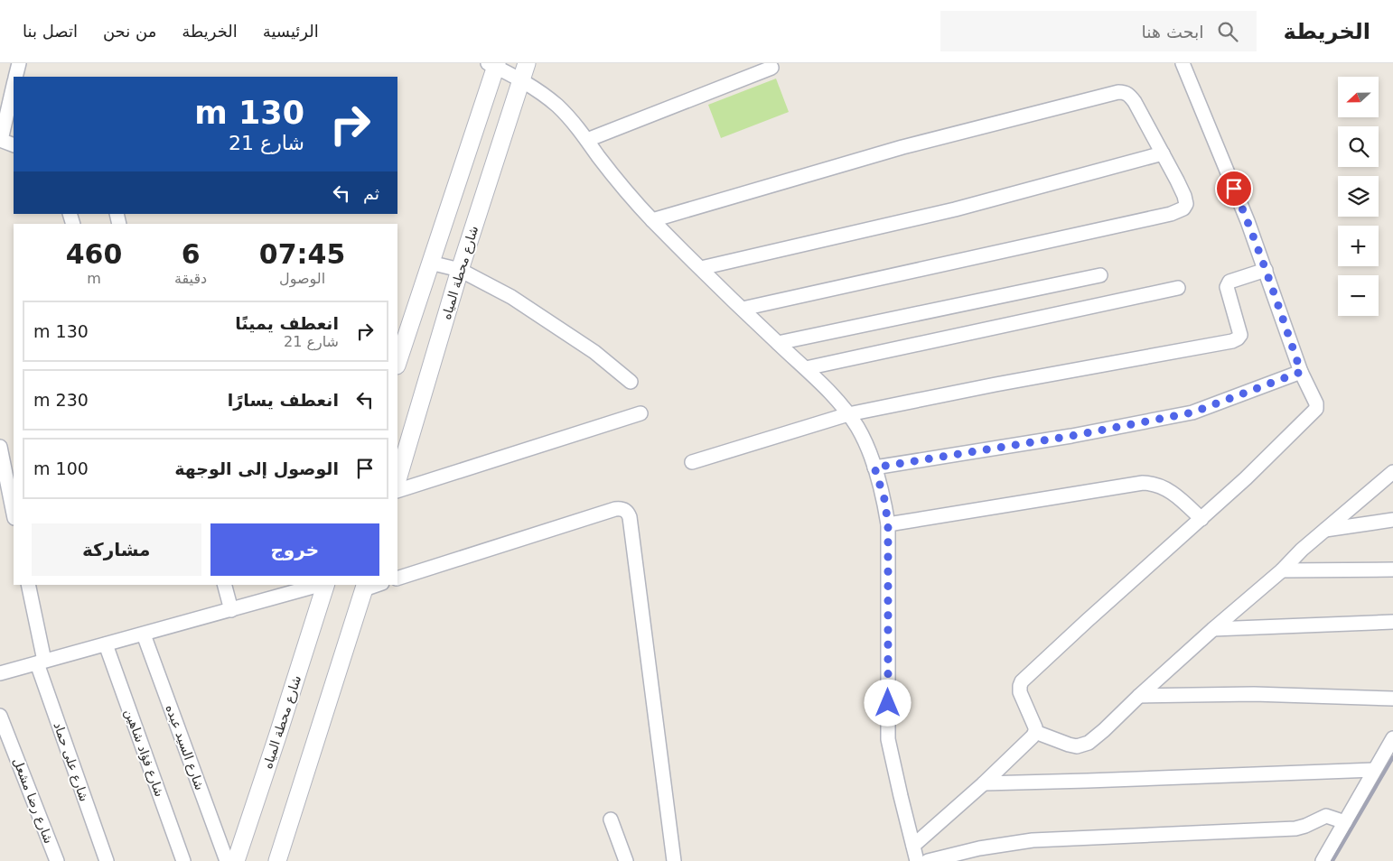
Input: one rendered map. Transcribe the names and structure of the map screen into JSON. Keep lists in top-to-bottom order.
{
  "streets": {
    "street": [
      "شارع محطة المياه",
      "شارع السيد عبده",
      "شارع فؤاد شاهين",
      "شارع على حماد",
      "شارع رضا مشعل"
    ]
  },
  "north": "left",
  "page": {
    "header": "الخريطة",
    "search": "ابحث هنا",
    "nav": [
      "الرئيسية",
      "الخريطة",
      "من نحن",
      "اتصل بنا"
    ],
    "map_buttons": ["+", "−"],
    "turn": ["130 m", "شارع 21"],
    "then": "ثم",
    "eta": [
      "07:45",
      "الوصول",
      "6",
      "دقيقة",
      "460",
      "m"
    ],
    "list": [
      {
        "name": "انعطف يمينًا",
        "note": "شارع 21",
        "value": "130 m"
      },
      {
        "name": "انعطف يسارًا",
        "value": "230 m"
      },
      {
        "name": "الوصول إلى الوجهة",
        "value": "100 m"
      }
    ],
    "buttons": ["خروج", "مشاركة"]
  }
}
